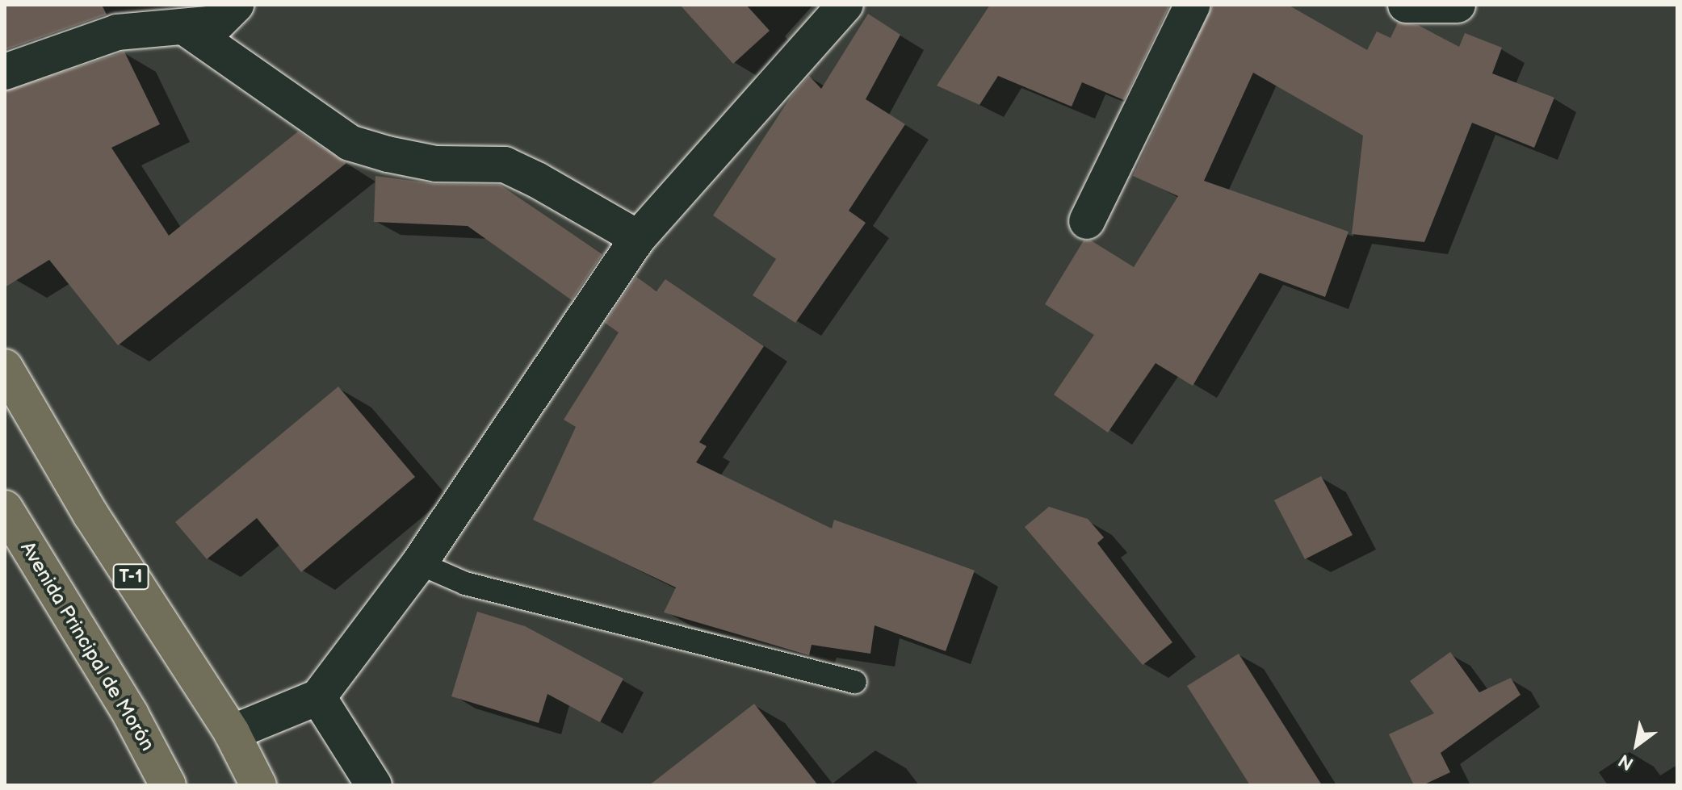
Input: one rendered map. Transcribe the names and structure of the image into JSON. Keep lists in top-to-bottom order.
{
  "streets": {
    "main road": ["T-1", "Avenida Principal de Morón"]
  },
  "north": "bottom left"
}
